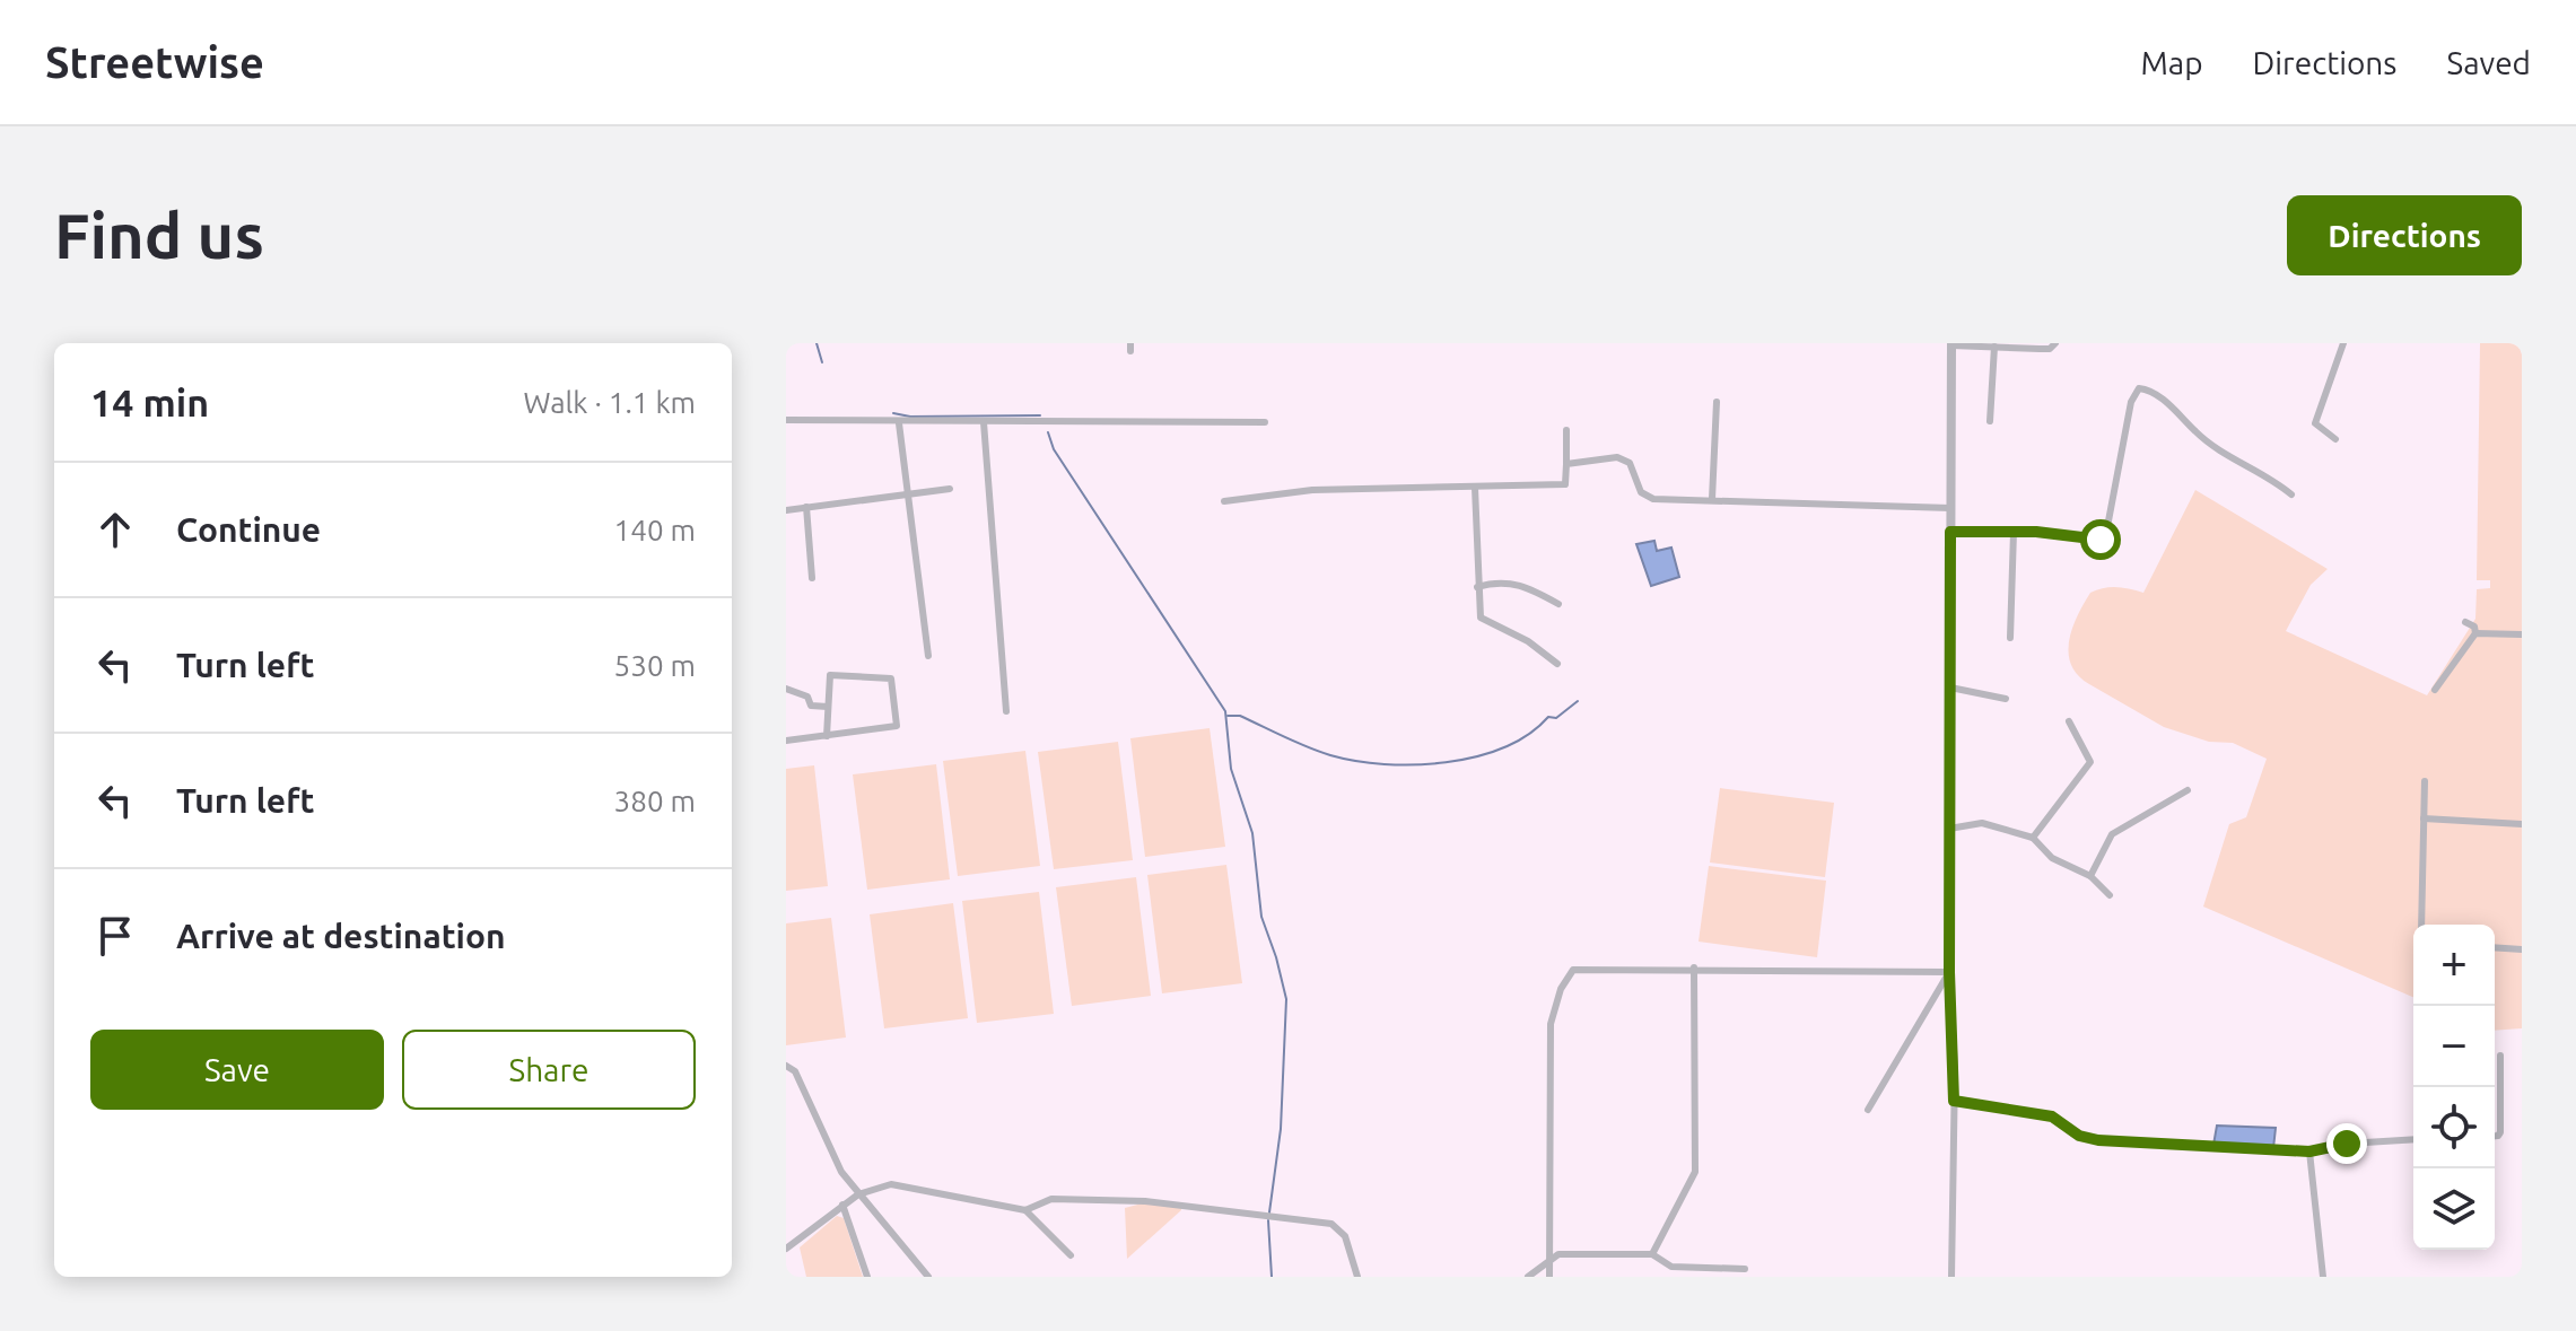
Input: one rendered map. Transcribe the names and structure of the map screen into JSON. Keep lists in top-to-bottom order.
{
  "page": {
    "header": "Streetwise",
    "nav": ["Map", "Directions", "Saved"],
    "buttons": [
      "Directions",
      ["Save", "Share"]
    ],
    "title": "Find us",
    "heading": ["14 min", "Walk · 1.1 km"],
    "list": [
      ["Continue", "140 m"],
      ["Turn left", "530 m"],
      ["Turn left", "380 m"],
      "Arrive at destination"
    ],
    "map_buttons": ["+", "−"]
  }
}
